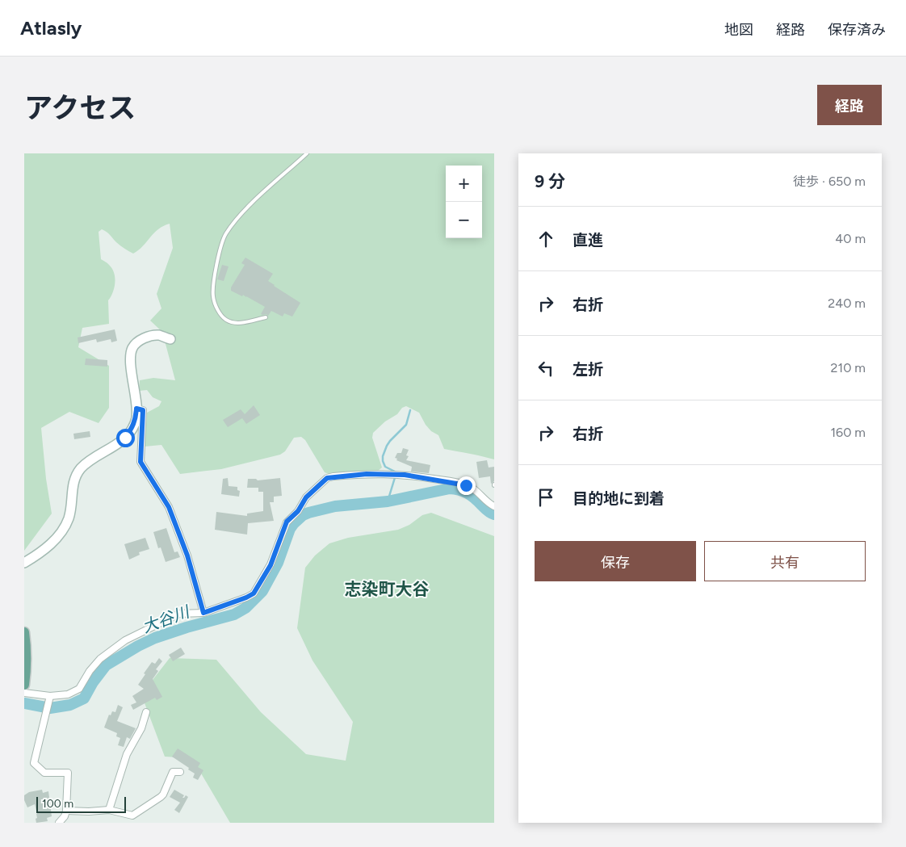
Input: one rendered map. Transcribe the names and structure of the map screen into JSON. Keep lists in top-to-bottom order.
{
  "districts": ["志染町大谷"],
  "water": ["大谷川"],
  "scale_bar": "100 m",
  "page": {
    "header": "Atlasly",
    "nav": ["地図", "経路", "保存済み"],
    "title": "アクセス",
    "buttons": [
      "経路",
      ["保存", "共有"]
    ],
    "heading": ["9 分", "徒歩 · 650 m"],
    "map_buttons": ["+", "−"],
    "list": [
      ["直進", "40 m"],
      ["右折", "240 m"],
      ["左折", "210 m"],
      ["右折", "160 m"],
      "目的地に到着"
    ],
    "scale": "100 m"
  }
}
